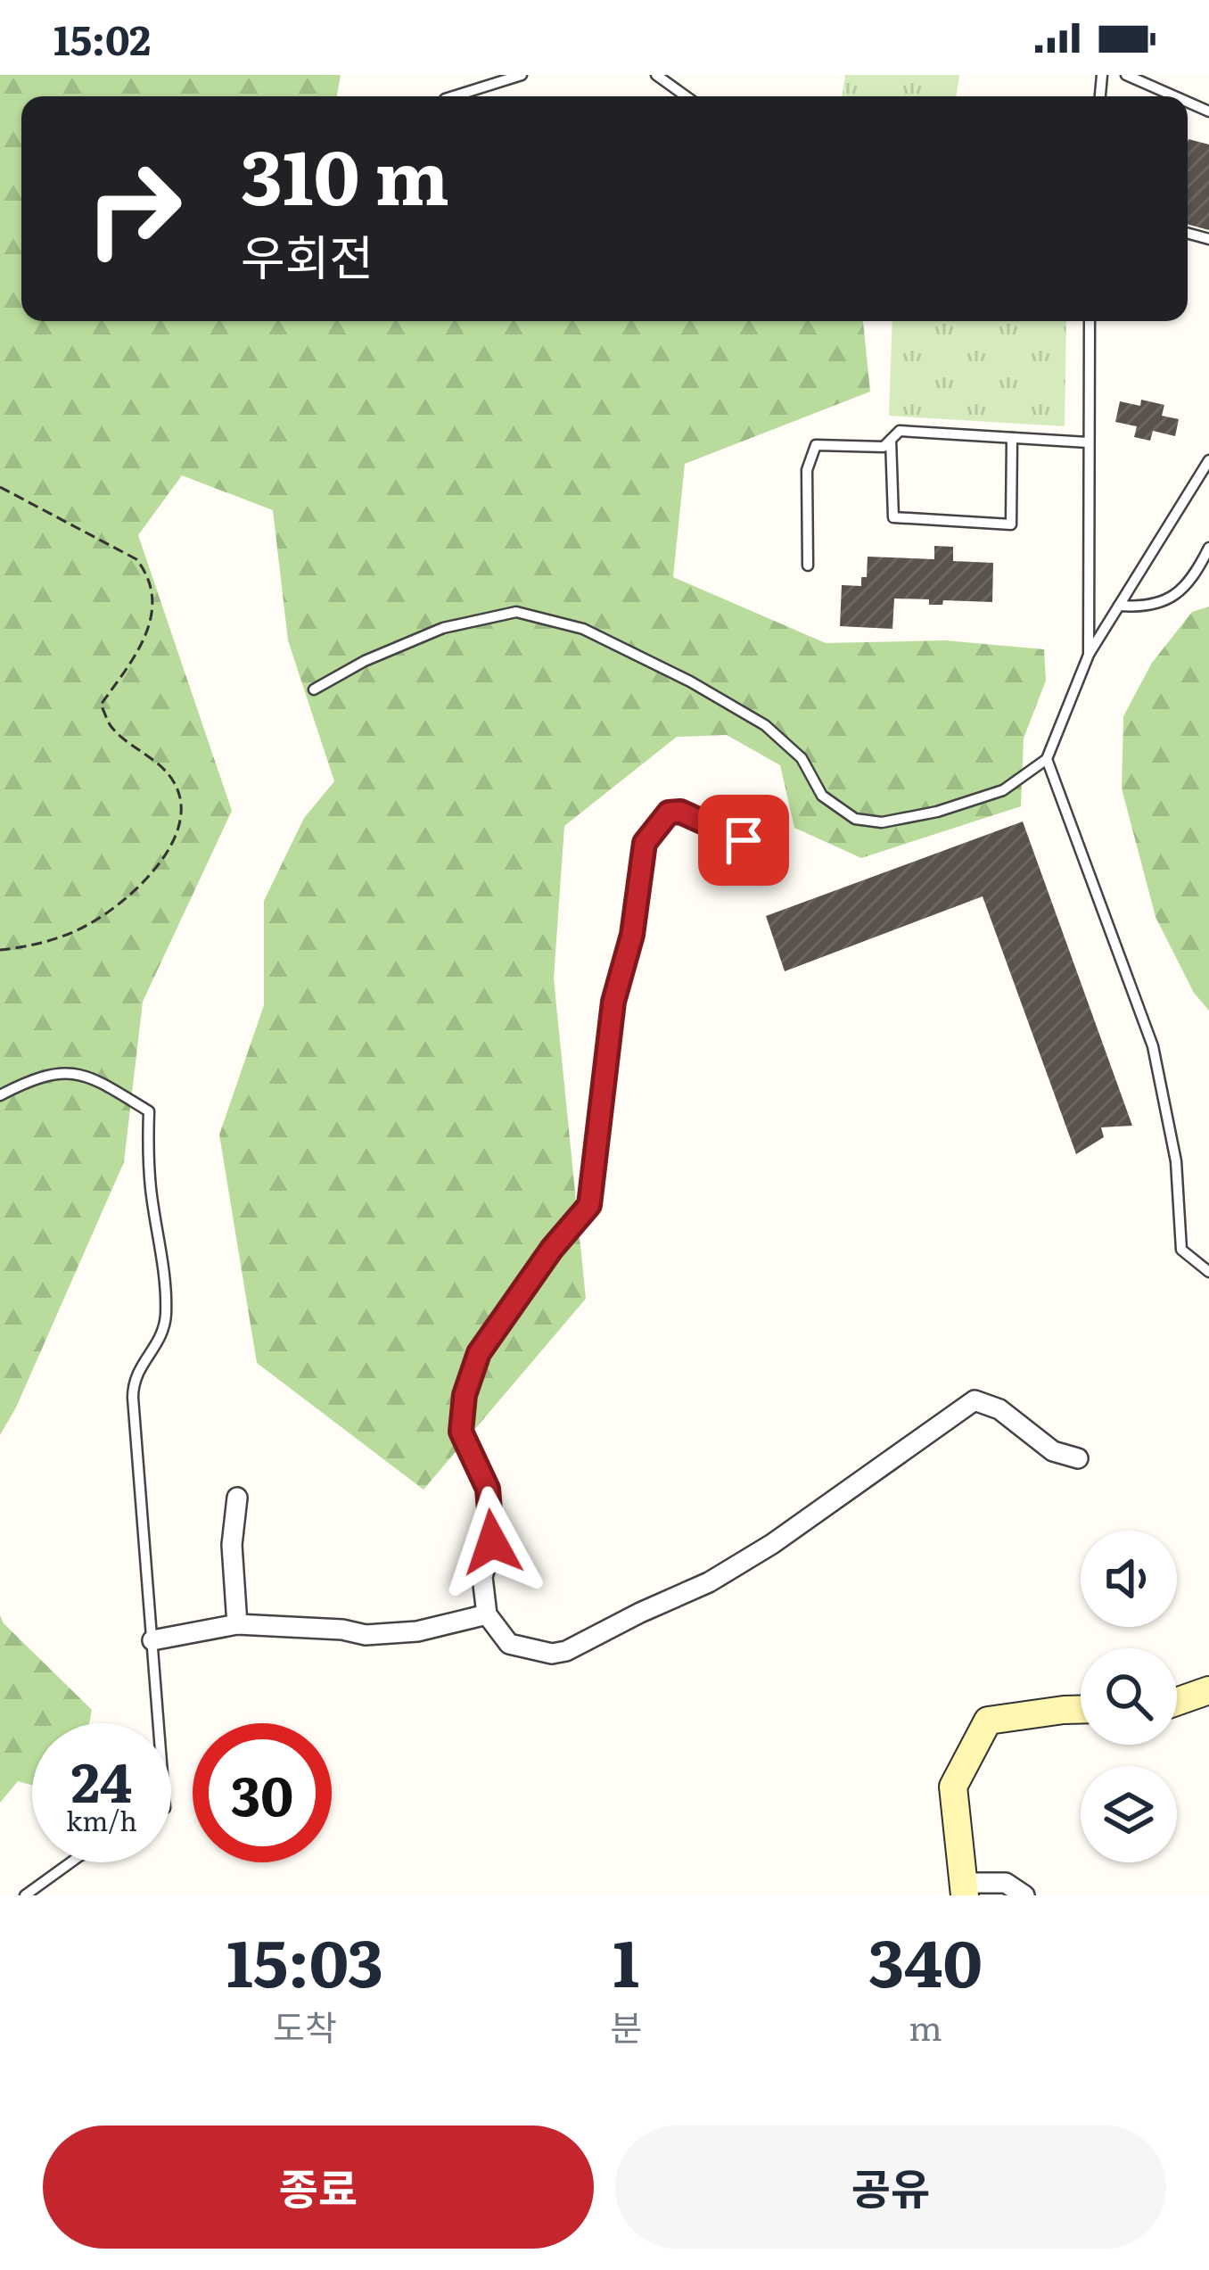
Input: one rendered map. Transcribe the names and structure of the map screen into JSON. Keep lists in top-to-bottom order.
{
  "page": {
    "status": "15:02",
    "turn": ["310 m", "우회전"],
    "speed": "24 km/h",
    "limit": "30",
    "eta": [
      "15:03",
      "도착",
      "1",
      "분",
      "340",
      "m"
    ],
    "buttons": ["종료", "공유"]
  }
}
